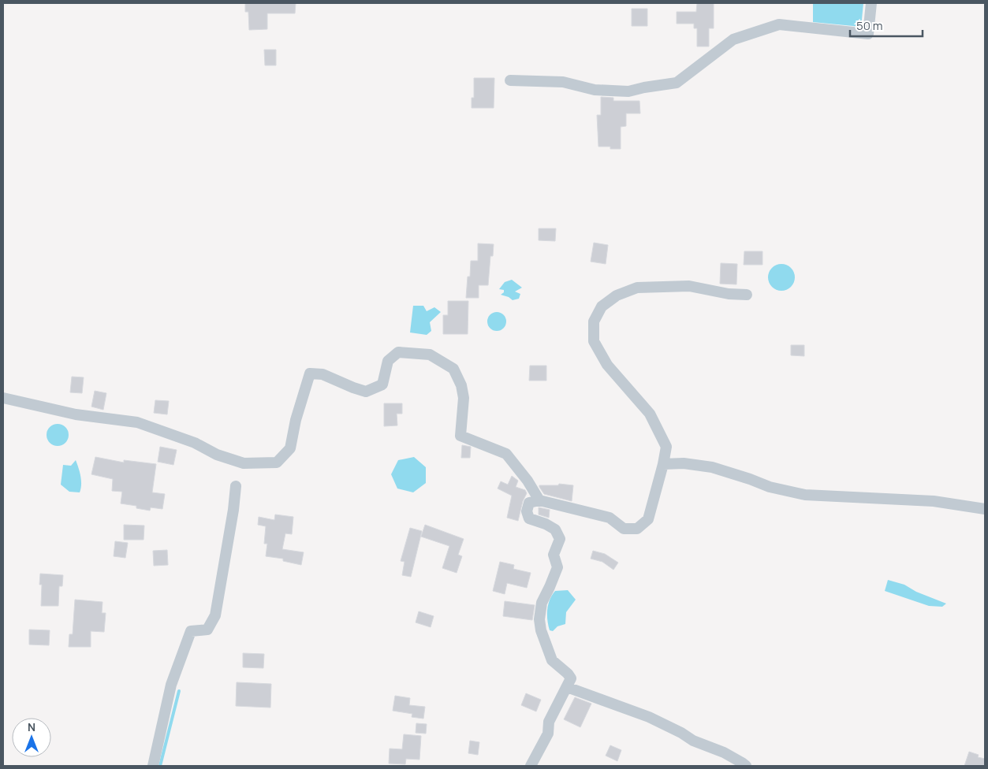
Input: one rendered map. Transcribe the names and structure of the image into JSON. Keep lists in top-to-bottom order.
{
  "scale_bar": "50 m",
  "north": "top"
}
